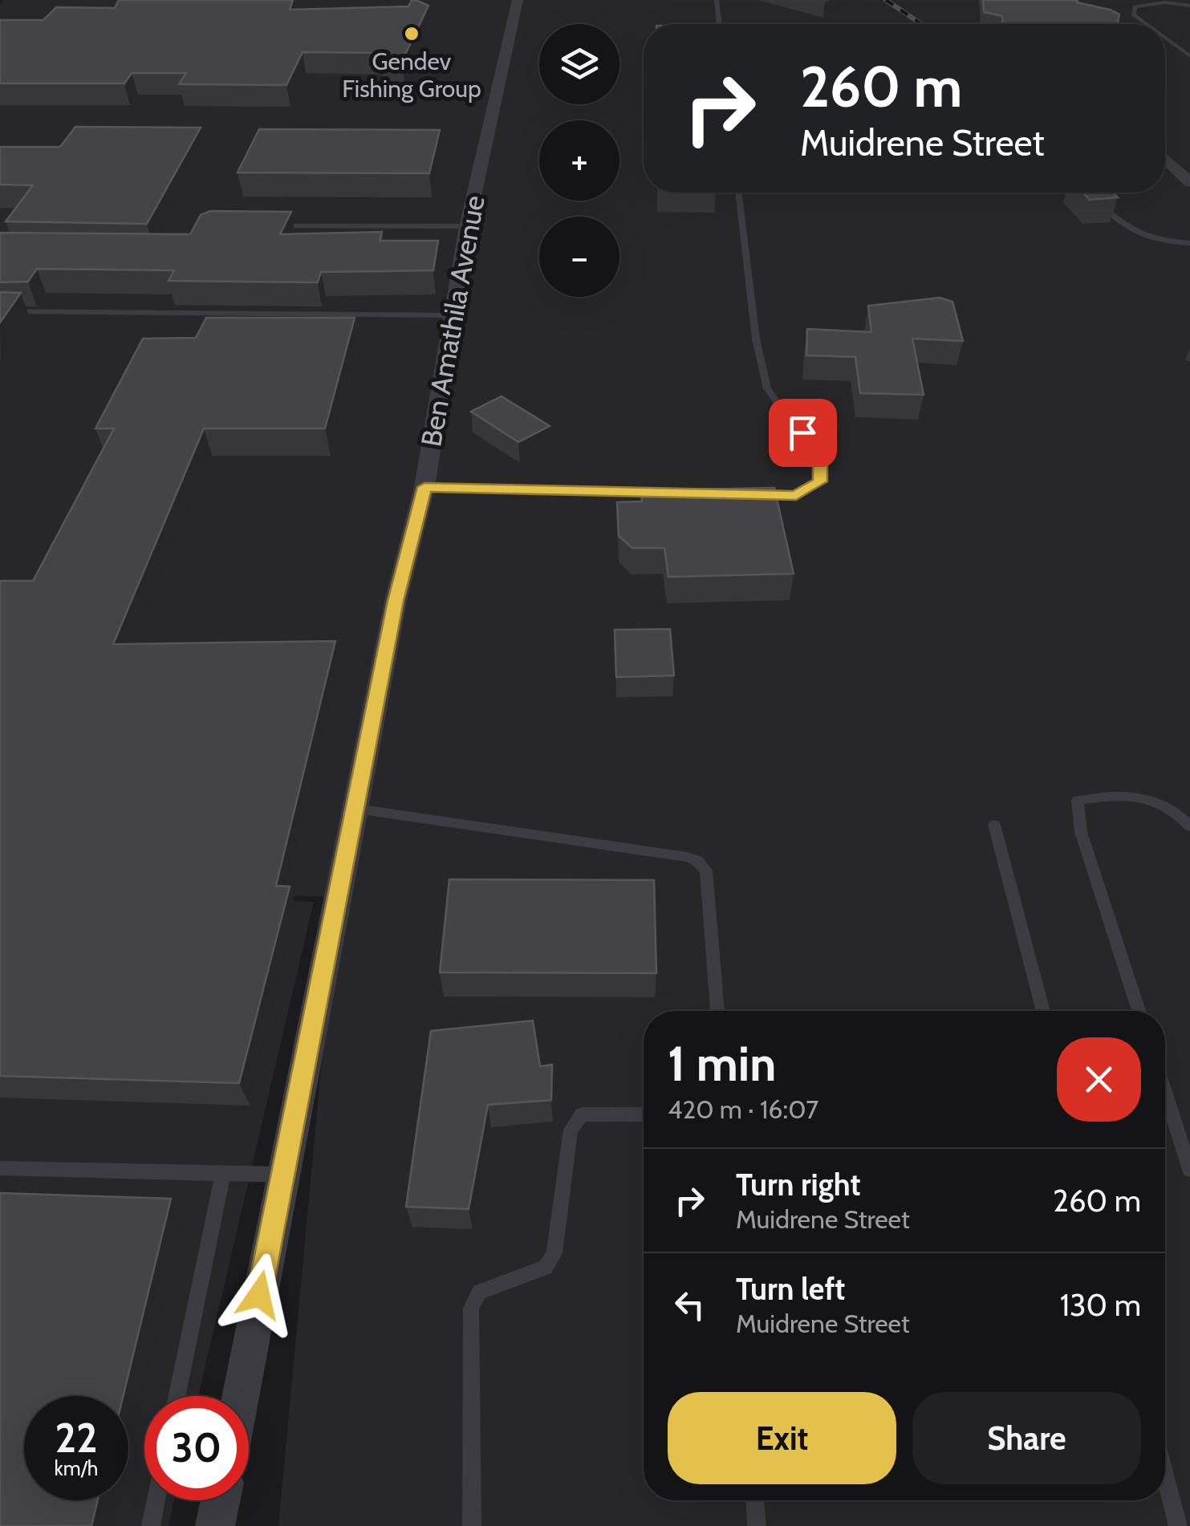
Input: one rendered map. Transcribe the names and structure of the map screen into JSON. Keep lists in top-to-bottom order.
{
  "streets": {
    "street": ["Ben Amathila Avenue"]
  },
  "places": ["Gendev Fishing Group"],
  "page": {
    "map_buttons": ["+", "−"],
    "turn": ["260 m", "Muidrene Street"],
    "heading": ["1 min", "420 m · 16:07"],
    "list": [
      {
        "name": "Turn right",
        "note": "Muidrene Street",
        "value": "260 m"
      },
      {
        "name": "Turn left",
        "note": "Muidrene Street",
        "value": "130 m"
      }
    ],
    "buttons": ["Exit", "Share"],
    "speed": "22 km/h",
    "limit": "30"
  }
}
